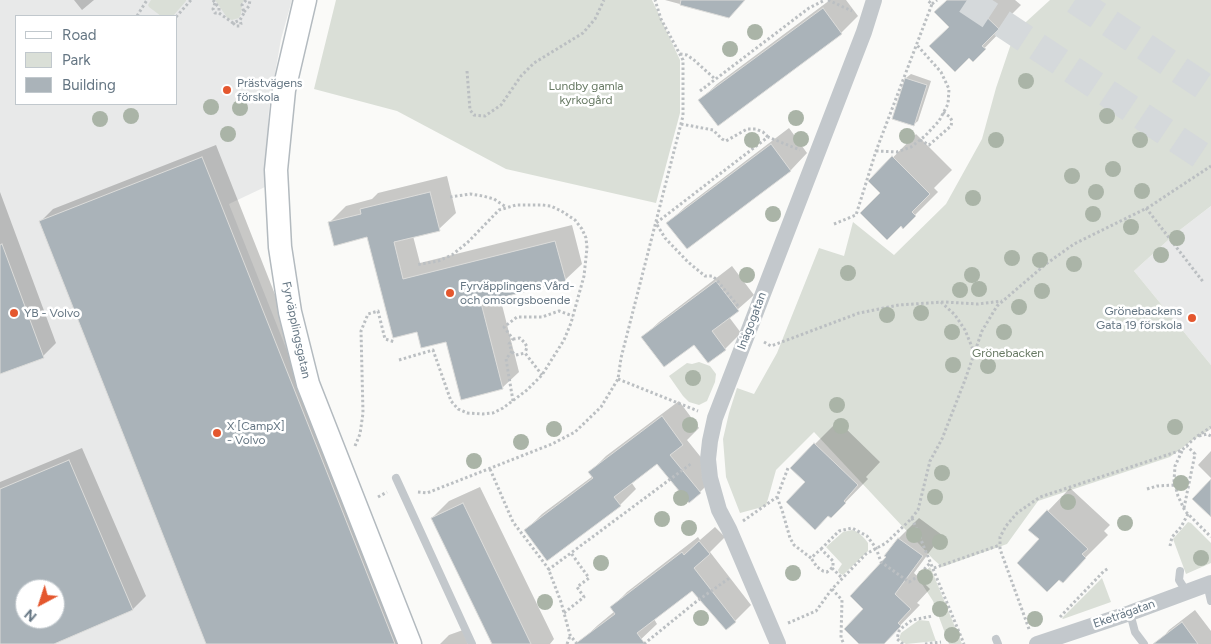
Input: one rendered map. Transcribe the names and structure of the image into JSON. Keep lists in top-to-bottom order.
{
  "streets": {
    "street": ["Inägogatan", "Fyrväpplingsgatan", "Eketrägatan"]
  },
  "parks": ["Lundby gamla kyrkogård", "Grönebacken"],
  "places": [
    "Prästvägens förskola",
    "Fyrväpplingens Vård- och omsorgsboende",
    "YB - Volvo",
    "Grönebackens Gata 19 förskola",
    "X [CampX] - Volvo"
  ],
  "legend": ["Road", "Park", "Building"],
  "north": "bottom left"
}
